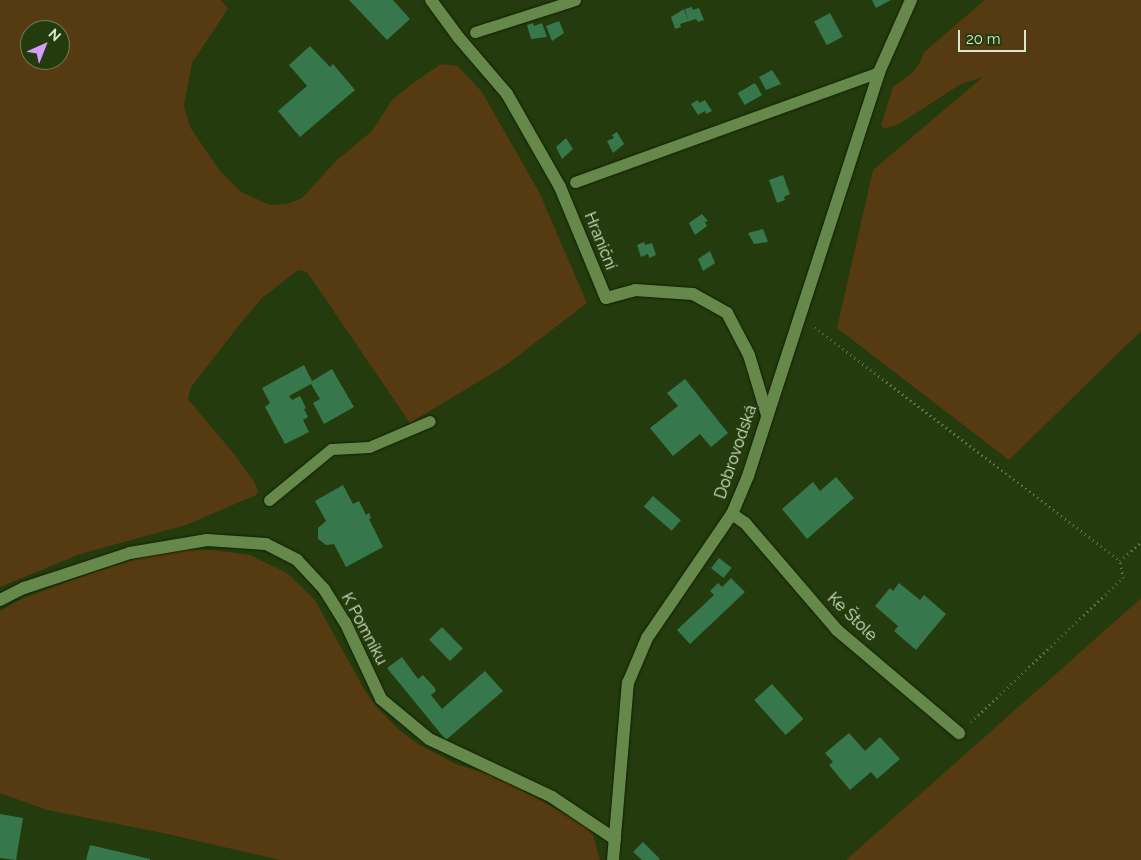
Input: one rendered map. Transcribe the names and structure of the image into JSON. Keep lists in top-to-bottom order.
{
  "streets": {
    "street": [
      "Hraniční",
      "Dobrovodská",
      "Ke Štole",
      "K Pomníku"
    ]
  },
  "crossings": [
    ["Hraniční", "Dobrovodská"],
    ["Dobrovodská", "Ke Štole"],
    ["Dobrovodská", "K Pomníku"]
  ],
  "scale_bar": "20 m",
  "north": "top right"
}
